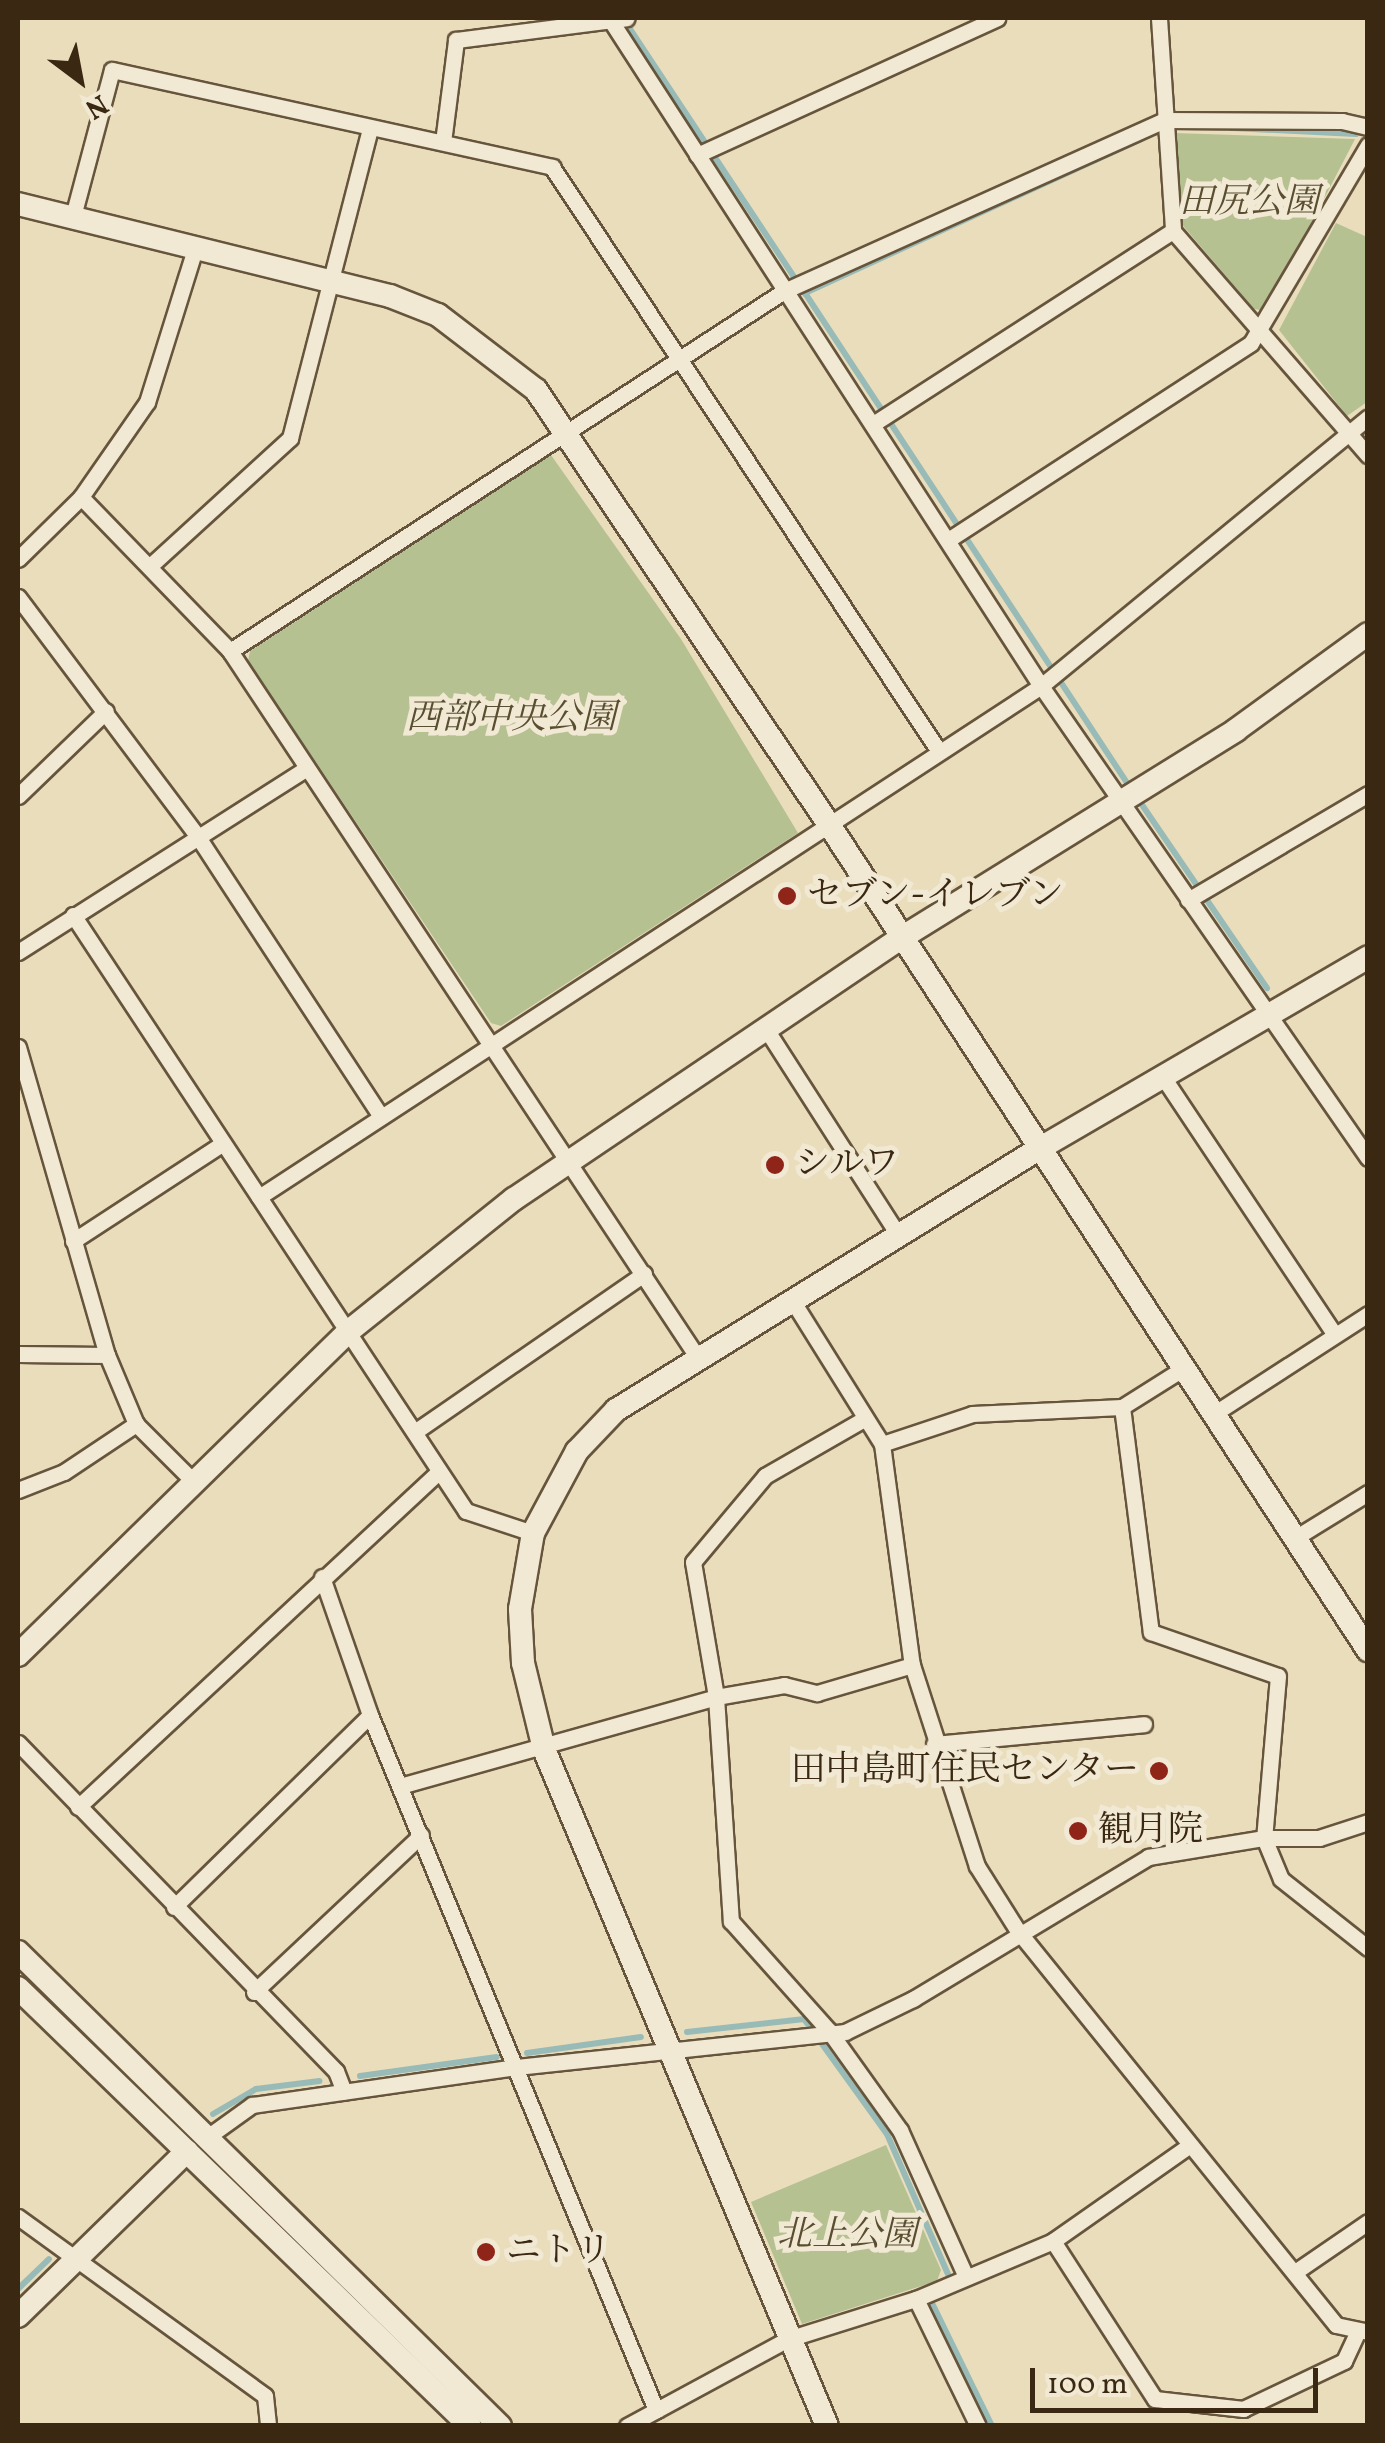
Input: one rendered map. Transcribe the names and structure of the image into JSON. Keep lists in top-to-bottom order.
{
  "parks": ["田尻公園", "西部中央公園", "北上公園"],
  "places": [
    "セブン-イレブン",
    "シルワ",
    "田中島町住民センター",
    "観月院",
    "ニトリ"
  ],
  "scale_bar": "100 m",
  "north": "bottom right"
}
